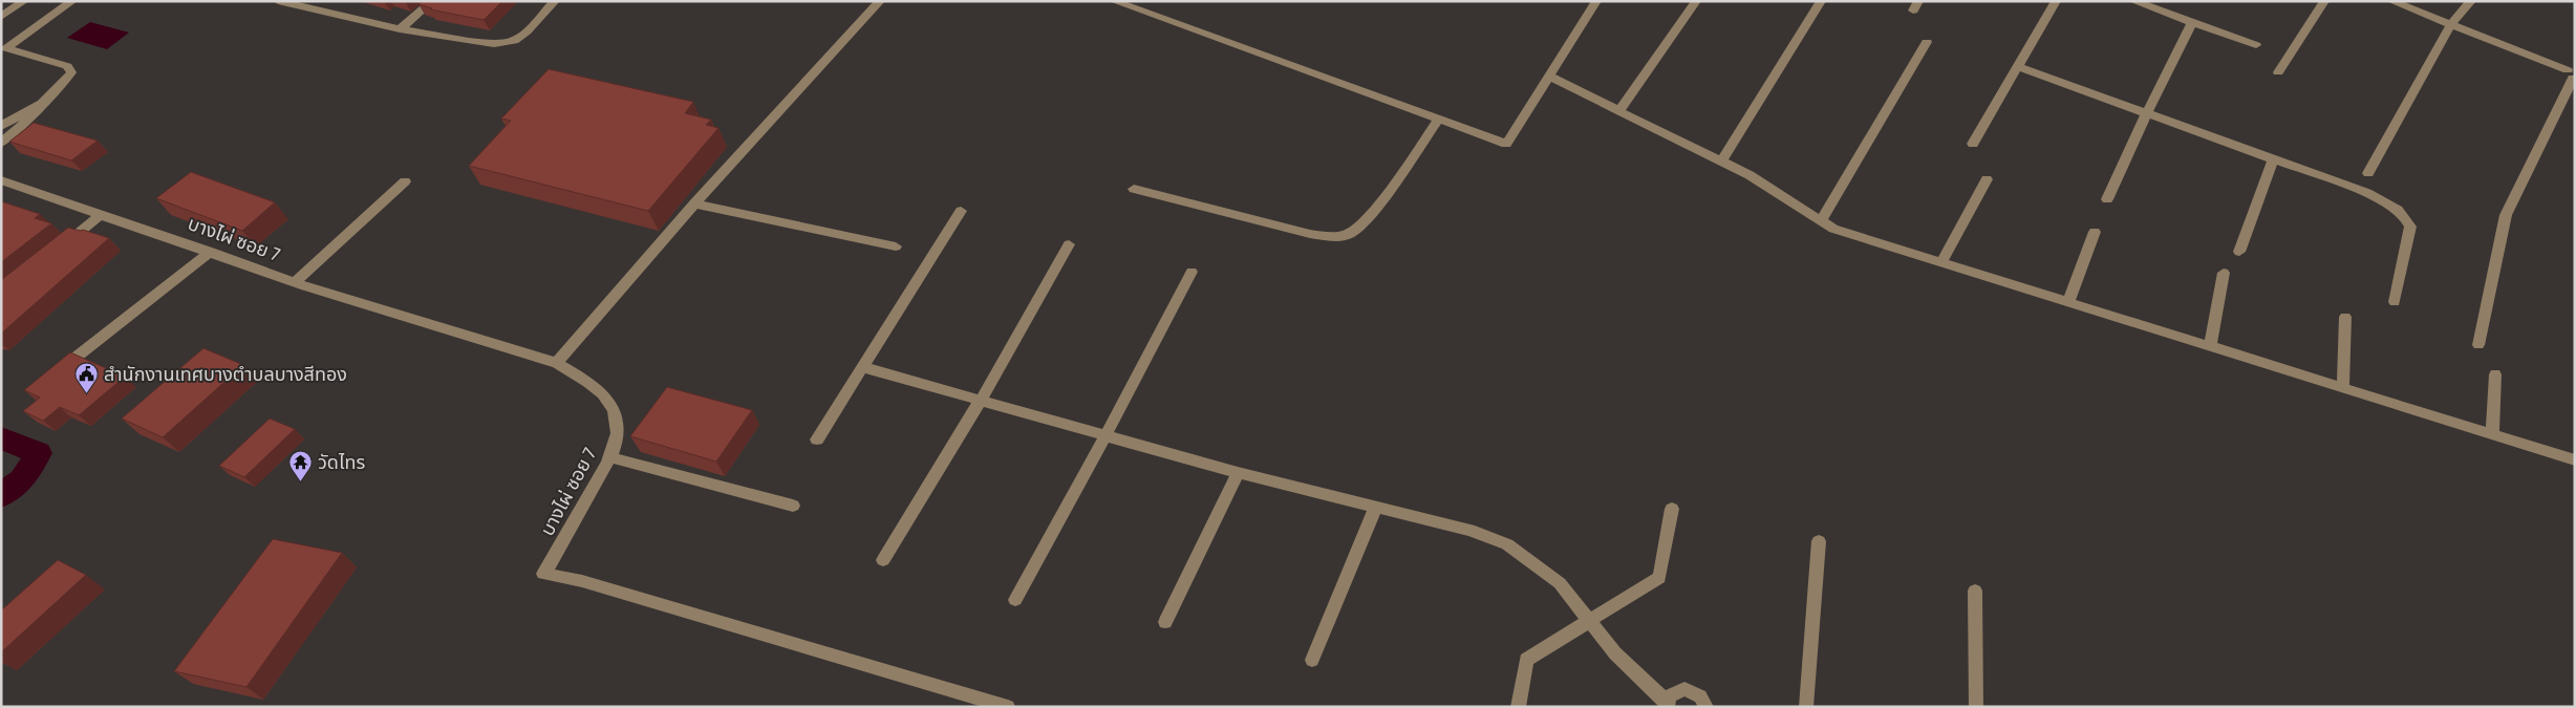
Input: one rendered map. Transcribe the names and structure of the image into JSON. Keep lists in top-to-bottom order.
{
  "streets": {
    "street": ["บางไผ่ ซอย 7"]
  },
  "places": {
    "public building": ["สำนักงานเทศบางตำบลบางสีทอง"],
    "temple": ["วัดไทร"]
  }
}
